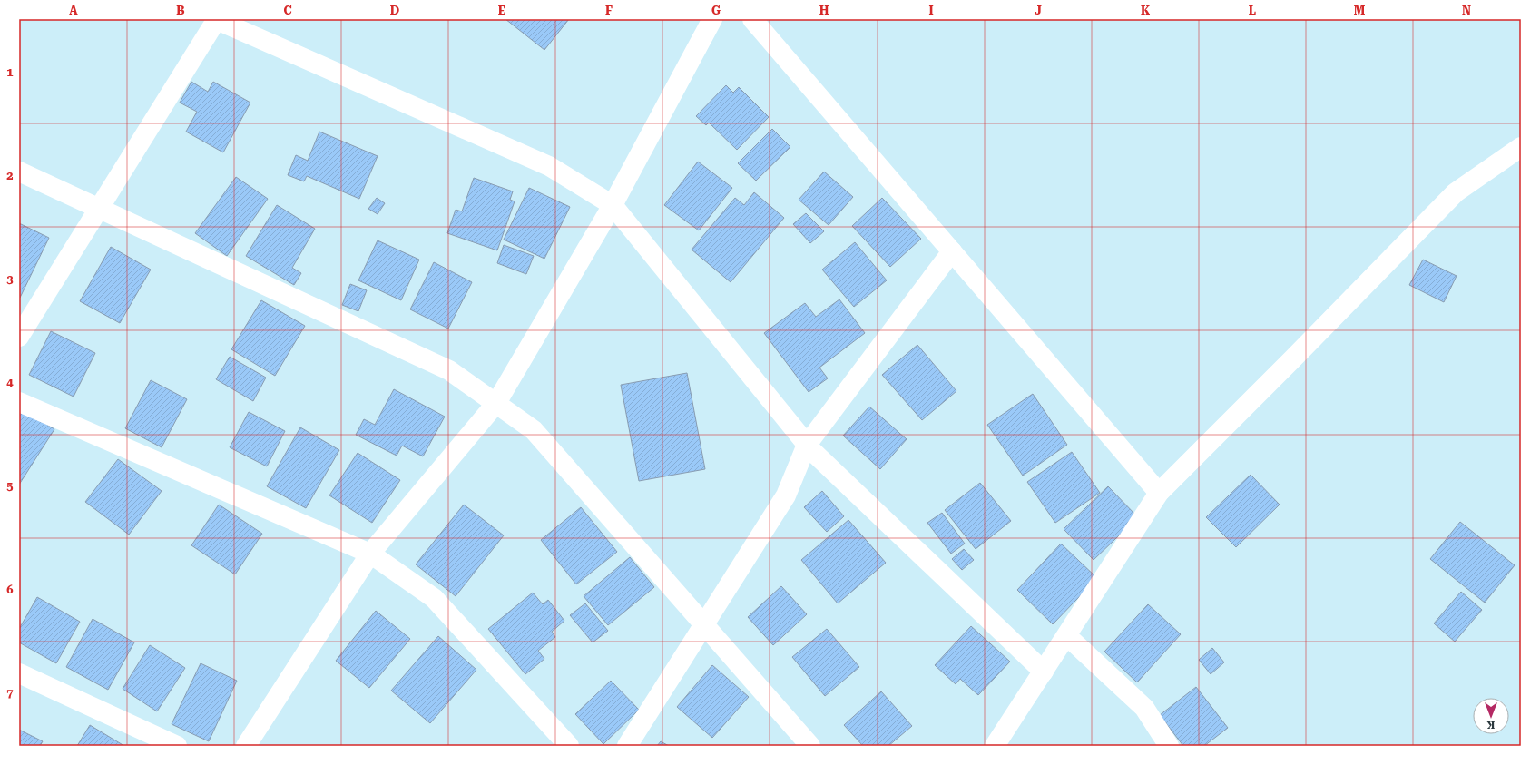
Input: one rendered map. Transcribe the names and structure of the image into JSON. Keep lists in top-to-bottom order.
{
  "north": "bottom",
  "grid": {
    "columns": [
      "A",
      "B",
      "C",
      "D",
      "E",
      "F",
      "G",
      "H",
      "I",
      "J",
      "K",
      "L",
      "M",
      "N"
    ],
    "rows": [
      "1",
      "2",
      "3",
      "4",
      "5",
      "6",
      "7"
    ]
  }
}
